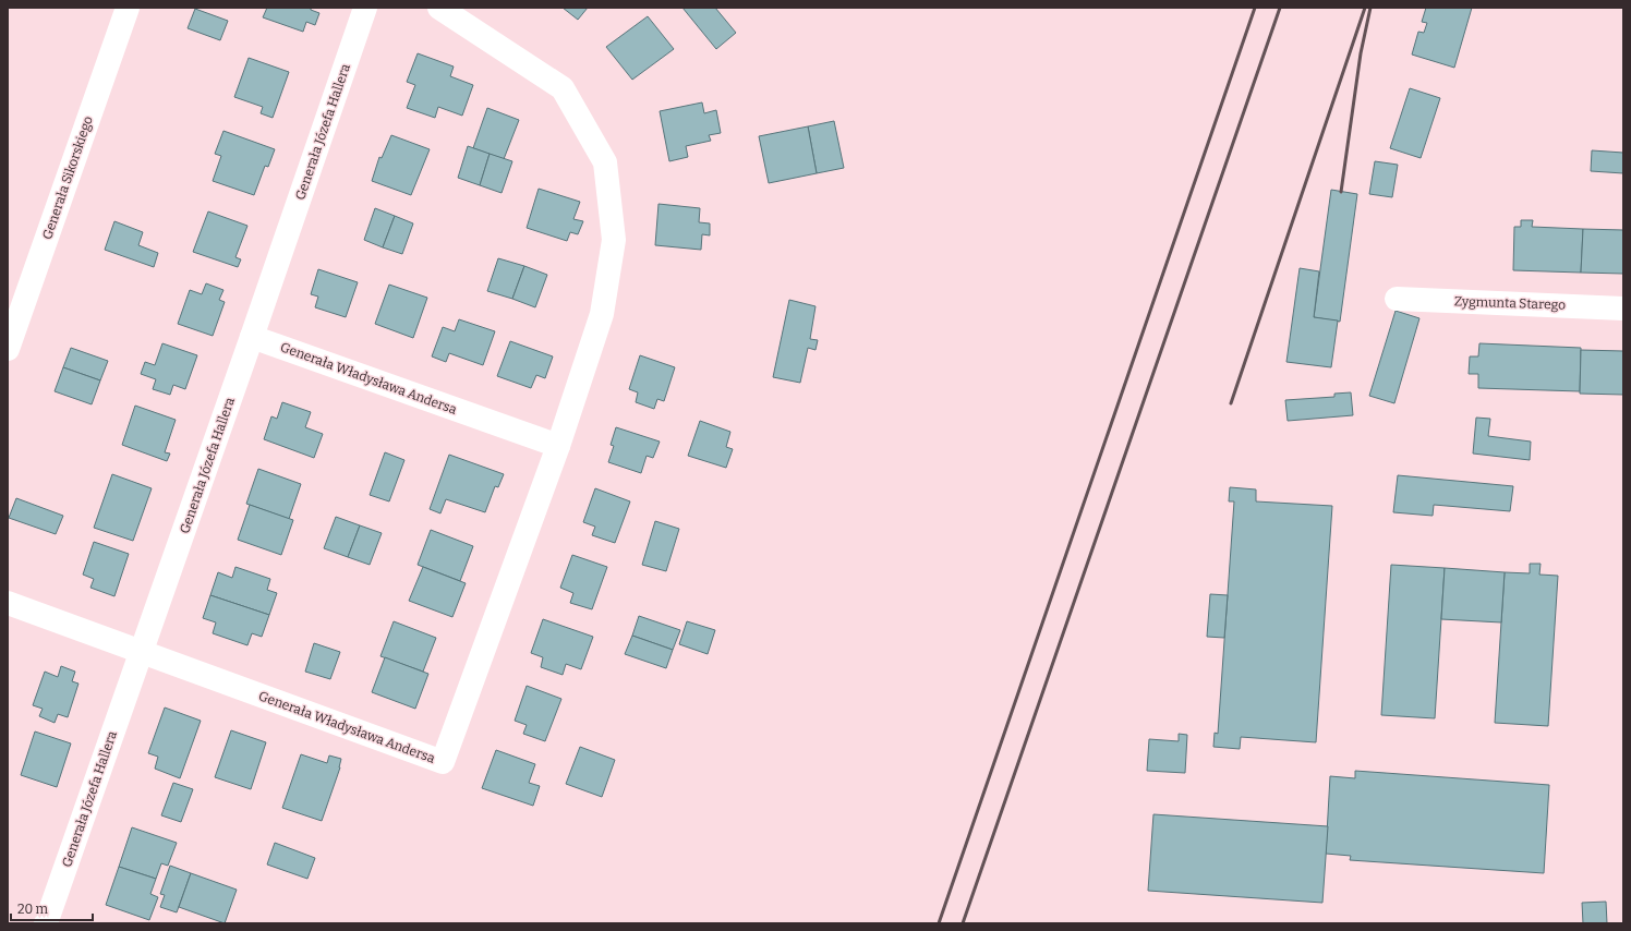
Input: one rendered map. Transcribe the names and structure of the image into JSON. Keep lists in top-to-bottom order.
{
  "streets": {
    "street": [
      "Generała Józefa Hallera",
      "Generała Sikorskiego",
      "Zygmunta Starego",
      "Generała Władysława Andersa"
    ]
  },
  "crossings": [
    ["Generała Józefa Hallera", "Generała Władysława Andersa"]
  ],
  "scale_bar": "20 m"
}
